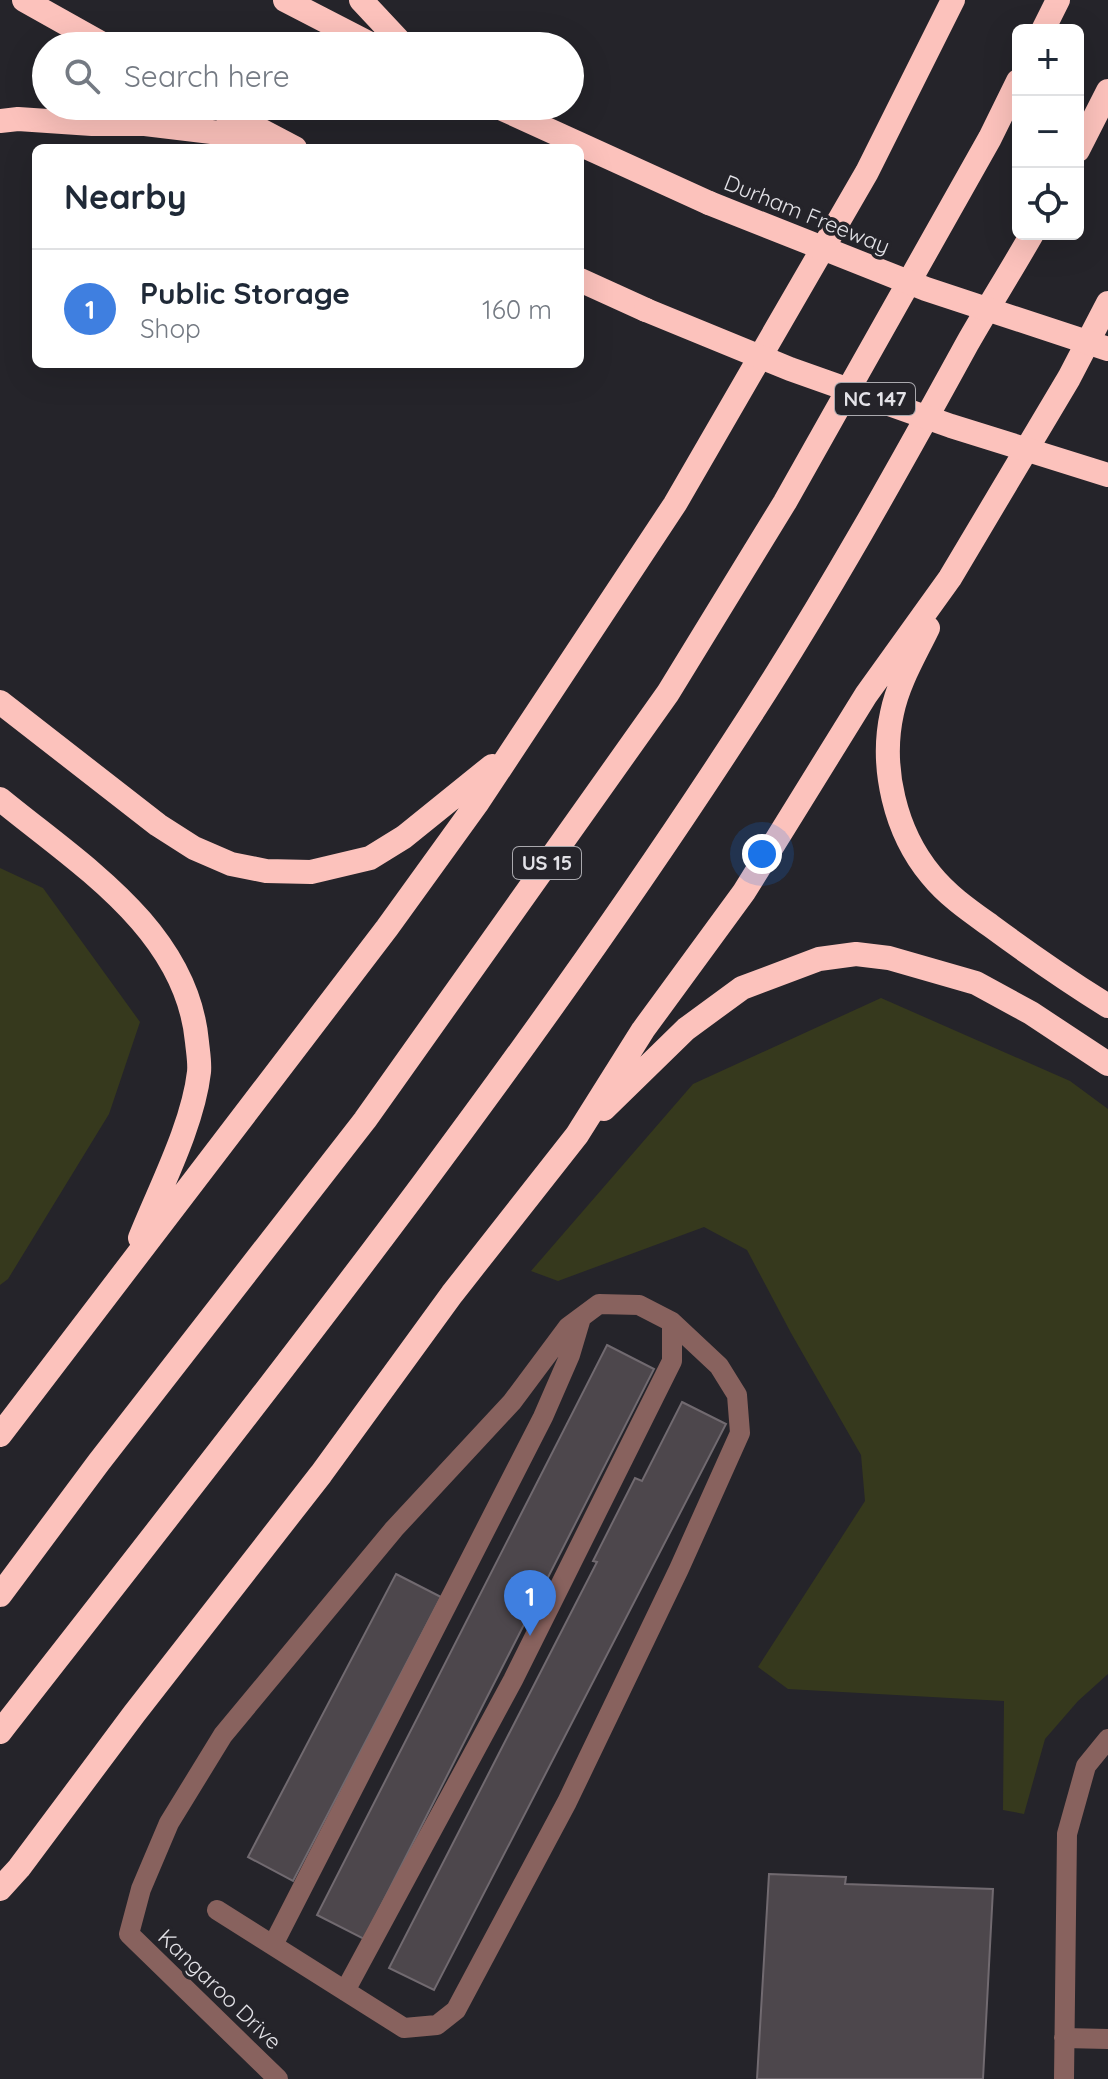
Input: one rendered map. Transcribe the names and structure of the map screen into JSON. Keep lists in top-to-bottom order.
{
  "streets": {
    "highway": ["Durham Freeway", "NC 147", "US 15"],
    "street": ["Kangaroo Drive"]
  },
  "page": {
    "map_buttons": ["+", "−"],
    "search": "Search here",
    "heading": "Nearby",
    "list": [
      {
        "mark": "1",
        "name": "Public Storage",
        "note": "Shop",
        "value": "160 m"
      }
    ],
    "pins": "1"
  }
}
